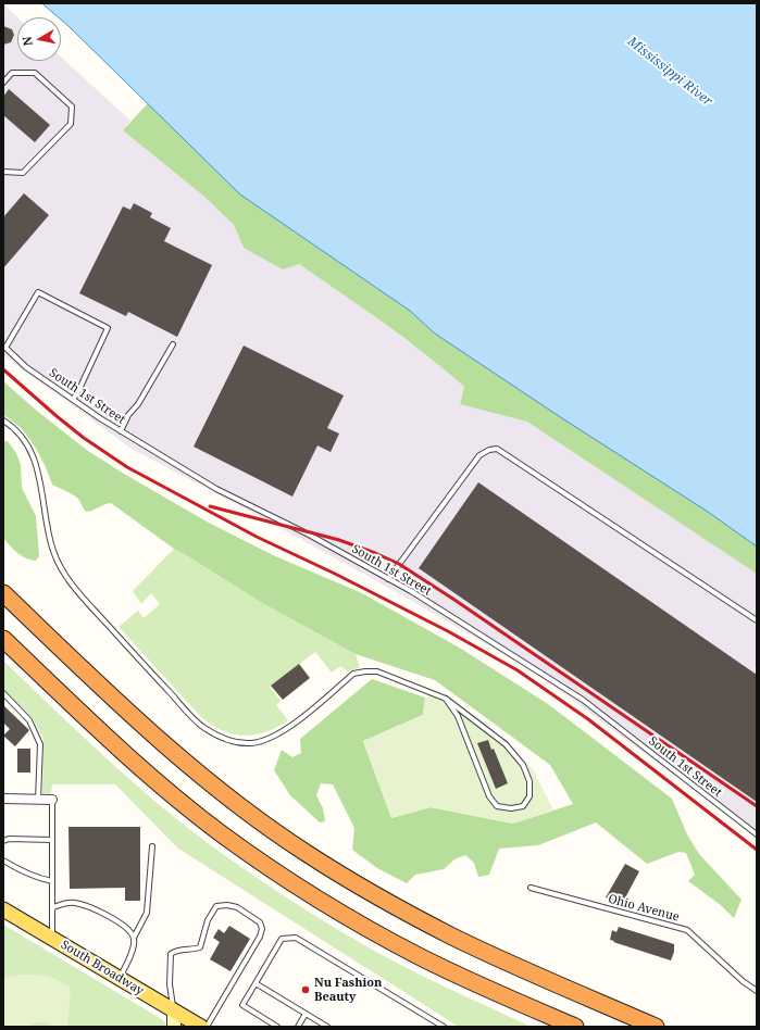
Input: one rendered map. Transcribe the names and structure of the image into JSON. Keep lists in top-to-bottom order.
{
  "streets": {
    "main road": ["South Broadway"],
    "lane": ["South 1st Street", "Ohio Avenue"]
  },
  "water": ["Mississippi River"],
  "places": ["Nu Fashion Beauty"],
  "north": "left"
}
